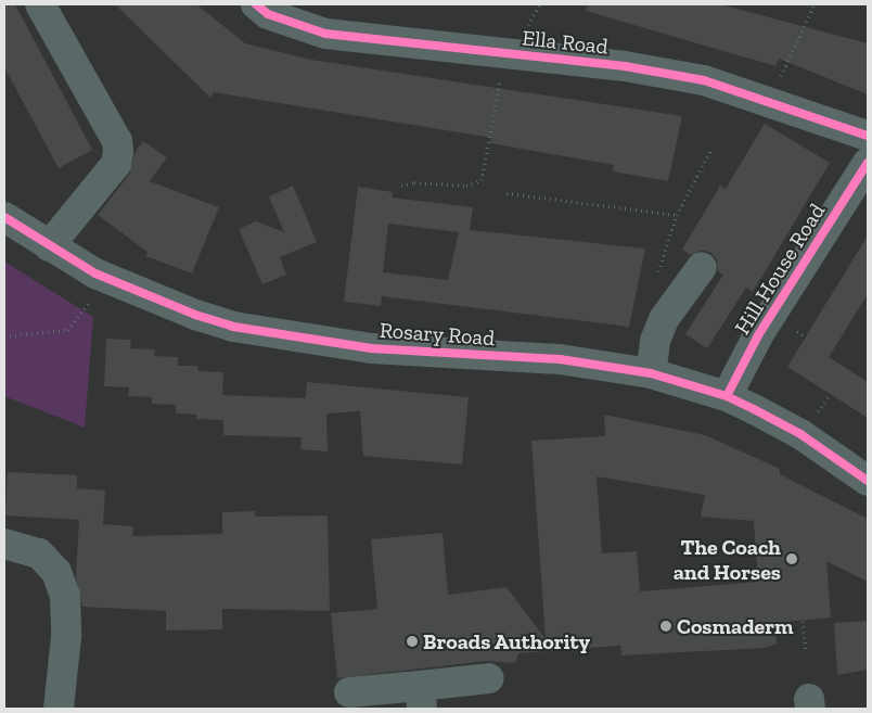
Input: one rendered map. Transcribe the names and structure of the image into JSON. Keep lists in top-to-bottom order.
{
  "streets": {
    "street": ["Ella Road", "Hill House Road", "Rosary Road"]
  },
  "crossings": [
    ["Hill House Road", "Rosary Road"]
  ],
  "places": ["The Coach and Horses", "Cosmaderm", "Broads Authority"]
}
